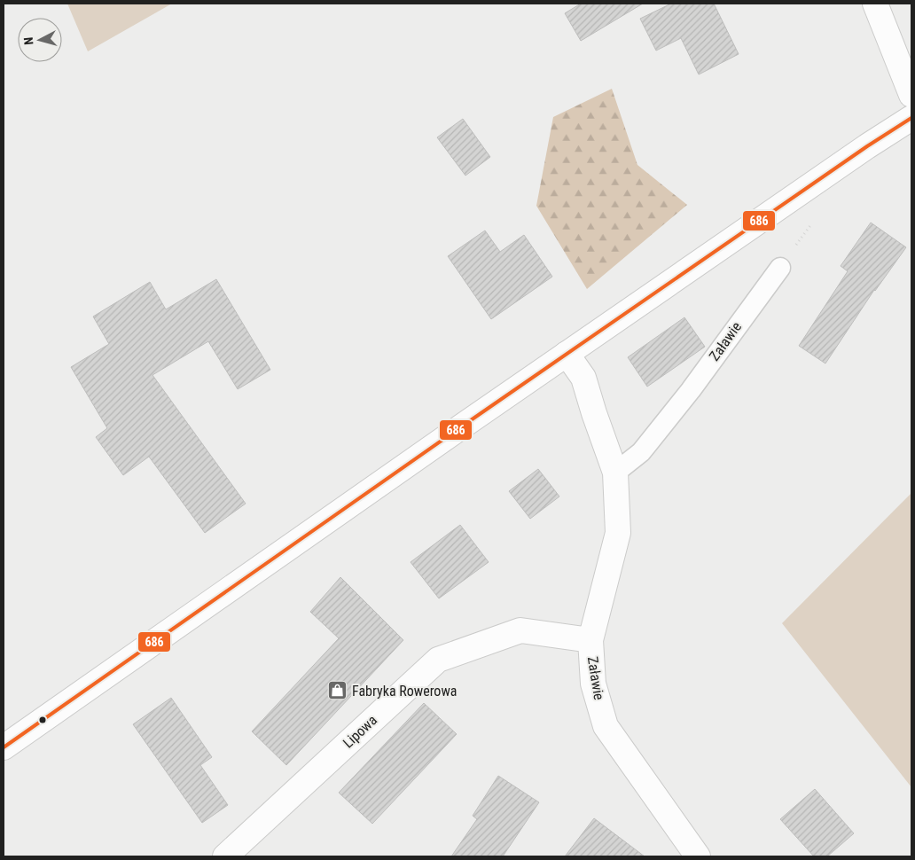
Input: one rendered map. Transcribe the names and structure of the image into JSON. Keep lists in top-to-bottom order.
{
  "streets": {
    "street": ["Załawie", "Lipowa"]
  },
  "crossings": [
    ["Załawie", "Lipowa"]
  ],
  "places": {
    "shop": ["Fabryka Rowerowa"]
  },
  "lines": ["transit line 686"],
  "north": "left"
}
